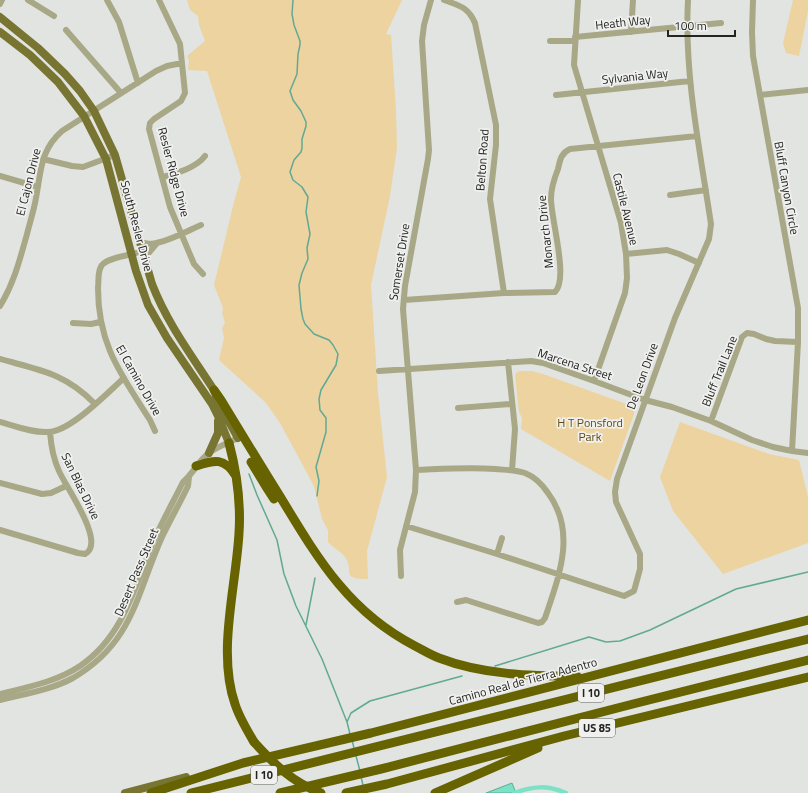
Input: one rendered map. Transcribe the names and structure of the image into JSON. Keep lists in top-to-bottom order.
{
  "streets": {
    "highway": ["Camino Real de Tierra Adentro", "I 10", "US 85"],
    "main road": ["South Resler Drive"],
    "street": [
      "Heath Way",
      "Sylvania Way",
      "Belton Road",
      "Resler Ridge Drive",
      "El Cajon Drive",
      "Bluff Canyon Circle",
      "Castile Avenue",
      "Monarch Drive",
      "Somerset Drive",
      "Marcena Street",
      "Bluff Trail Lane",
      "De Leon Drive",
      "El Camino Drive",
      "San Blas Drive",
      "Desert Pass Street"
    ]
  },
  "crossings": [
    ["Heath Way", "Castile Avenue"],
    ["Heath Way", "De Leon Drive"],
    ["Sylvania Way", "Castile Avenue"],
    ["Sylvania Way", "De Leon Drive"],
    ["Belton Road", "Monarch Drive"],
    ["Resler Ridge Drive", "El Cajon Drive"],
    ["El Cajon Drive", "South Resler Drive"],
    ["Bluff Canyon Circle", "Marcena Street"],
    ["Bluff Canyon Circle", "Bluff Trail Lane"],
    ["Castile Avenue", "Monarch Drive"],
    ["Castile Avenue", "Marcena Street"],
    ["South Resler Drive", "El Camino Drive"],
    ["South Resler Drive", "Desert Pass Street"],
    ["Monarch Drive", "Somerset Drive"],
    ["Monarch Drive", "De Leon Drive"],
    ["Somerset Drive", "Marcena Street"],
    ["Somerset Drive", "De Leon Drive"],
    ["Marcena Street", "Bluff Trail Lane"],
    ["Marcena Street", "De Leon Drive"]
  ],
  "parks": ["H T Ponsford Park"],
  "scale_bar": "100 m"
}
